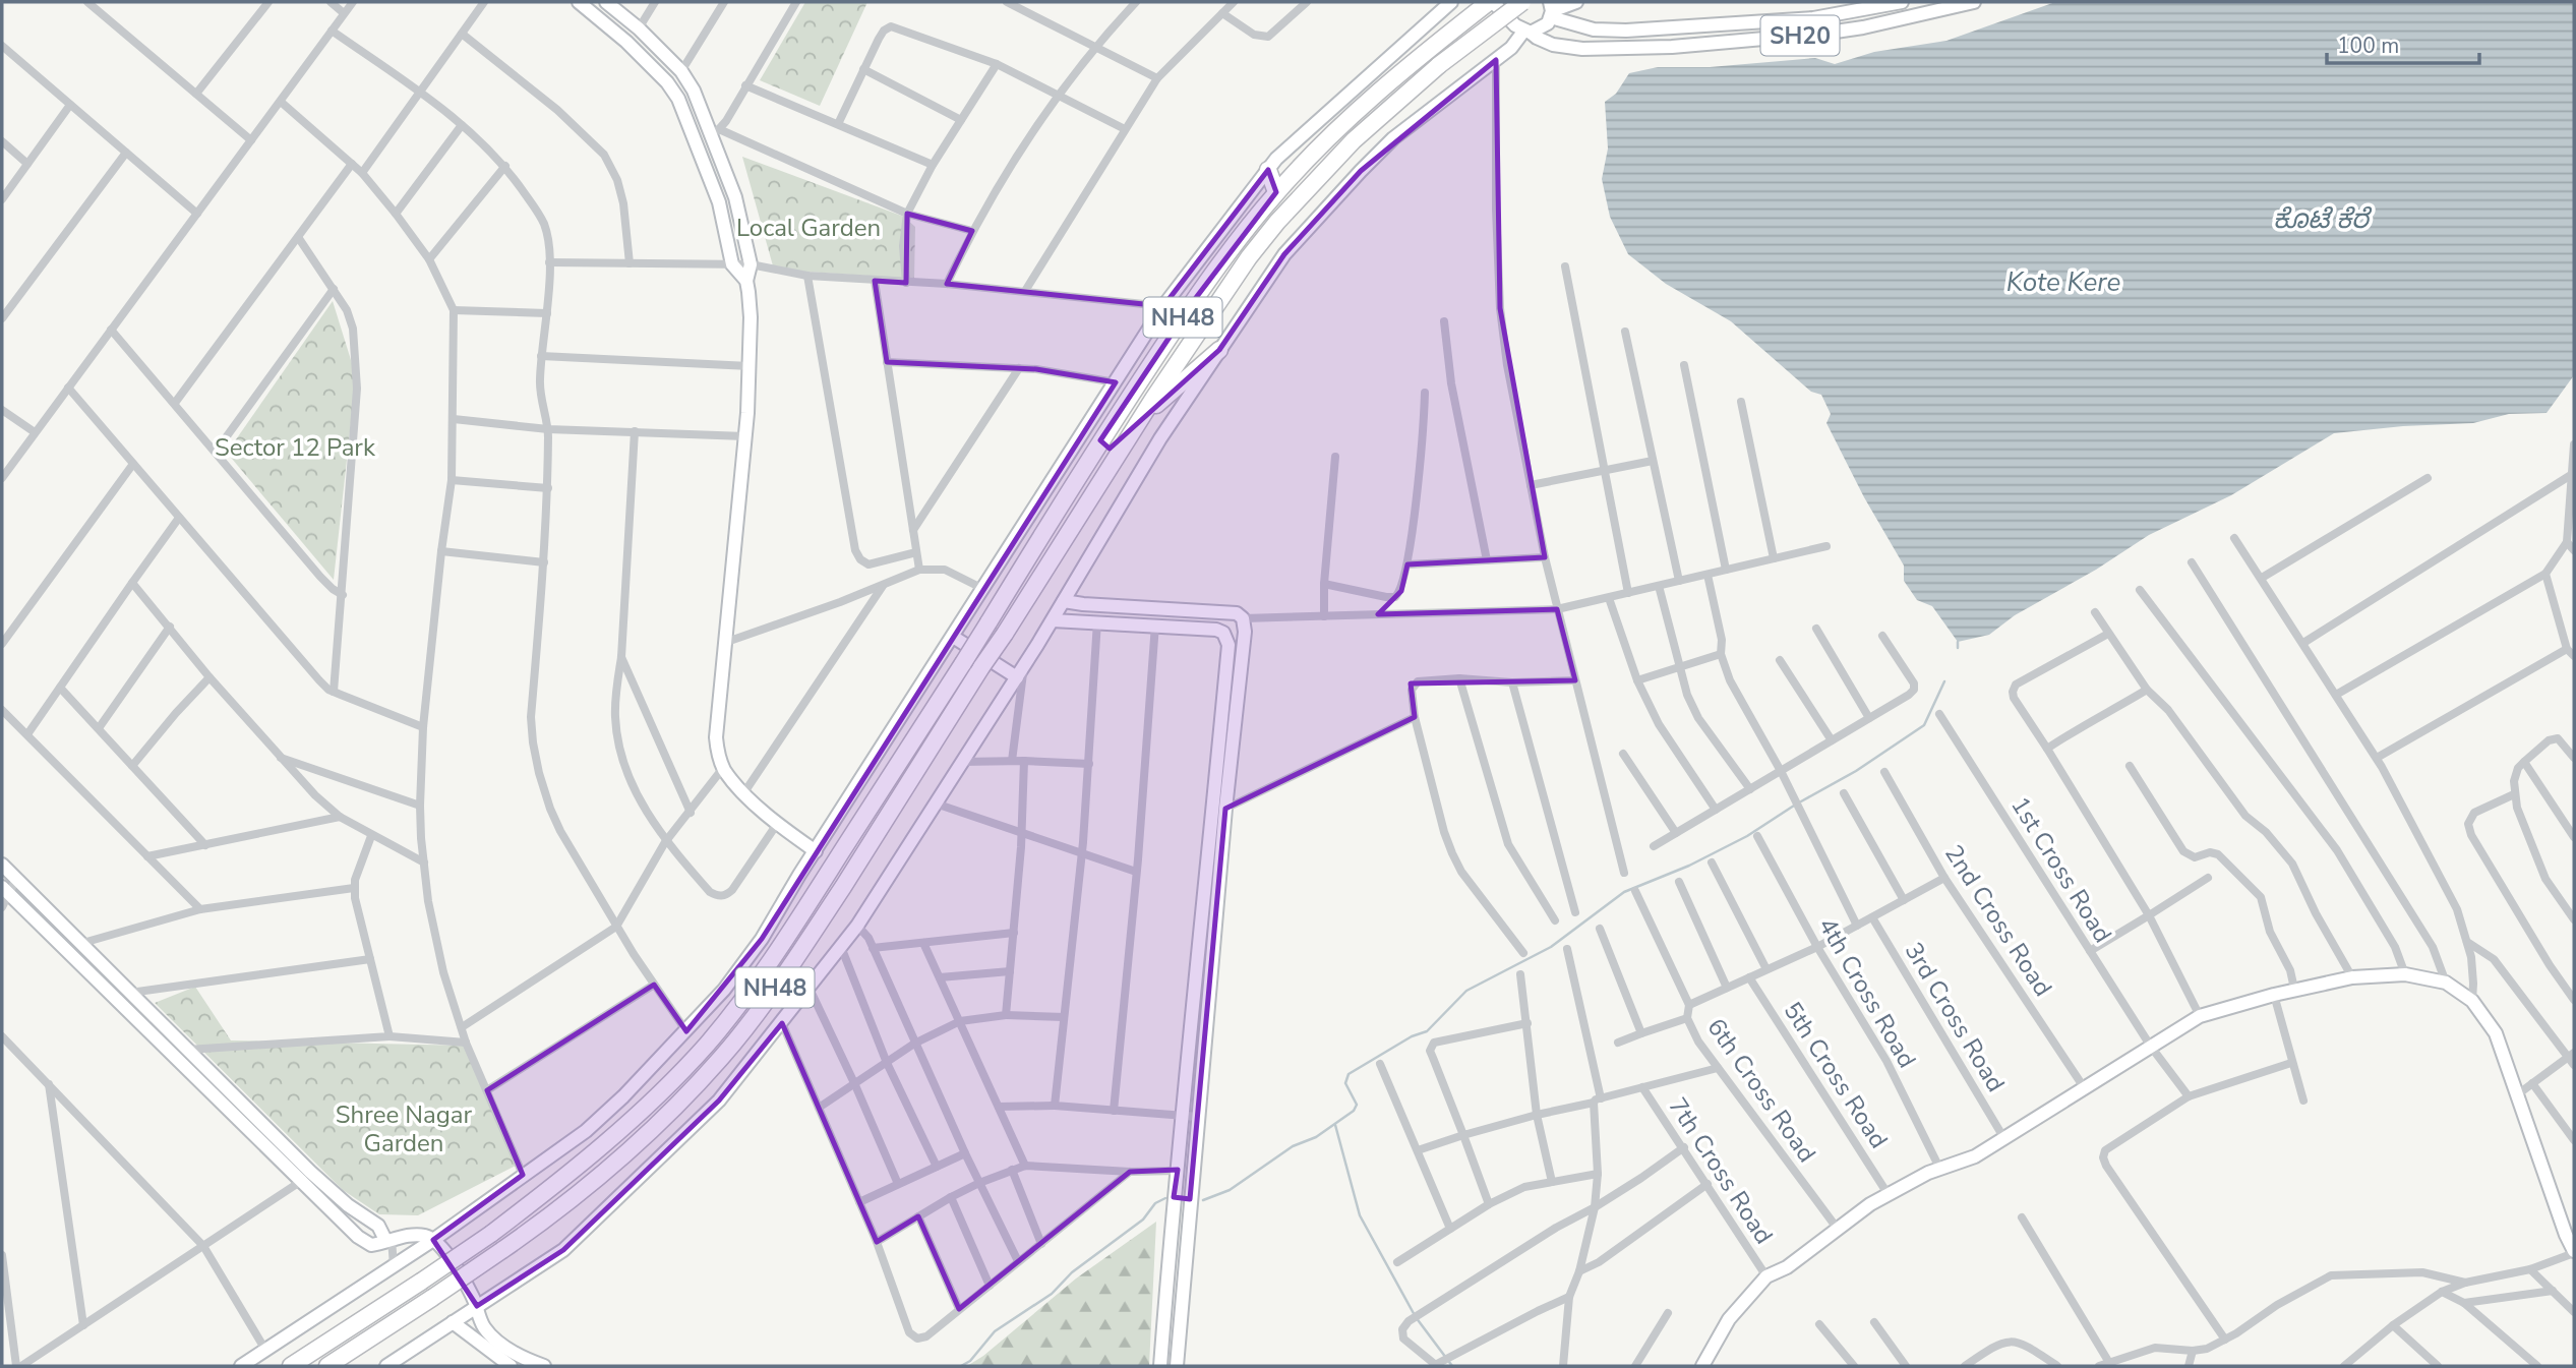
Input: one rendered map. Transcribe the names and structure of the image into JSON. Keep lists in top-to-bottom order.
{
  "streets": {
    "highway": ["NH48"],
    "street": [
      "SH20",
      "1st Cross Road",
      "2nd Cross Road",
      "4th Cross Road",
      "3rd Cross Road",
      "5th Cross Road",
      "6th Cross Road",
      "7th Cross Road"
    ]
  },
  "water": ["ಕೊಟೆ ಕೆರೆ", "Kote Kere"],
  "parks": ["Local Garden", "Sector 12 Park", "Shree Nagar Garden"],
  "scale_bar": "100 m"
}
